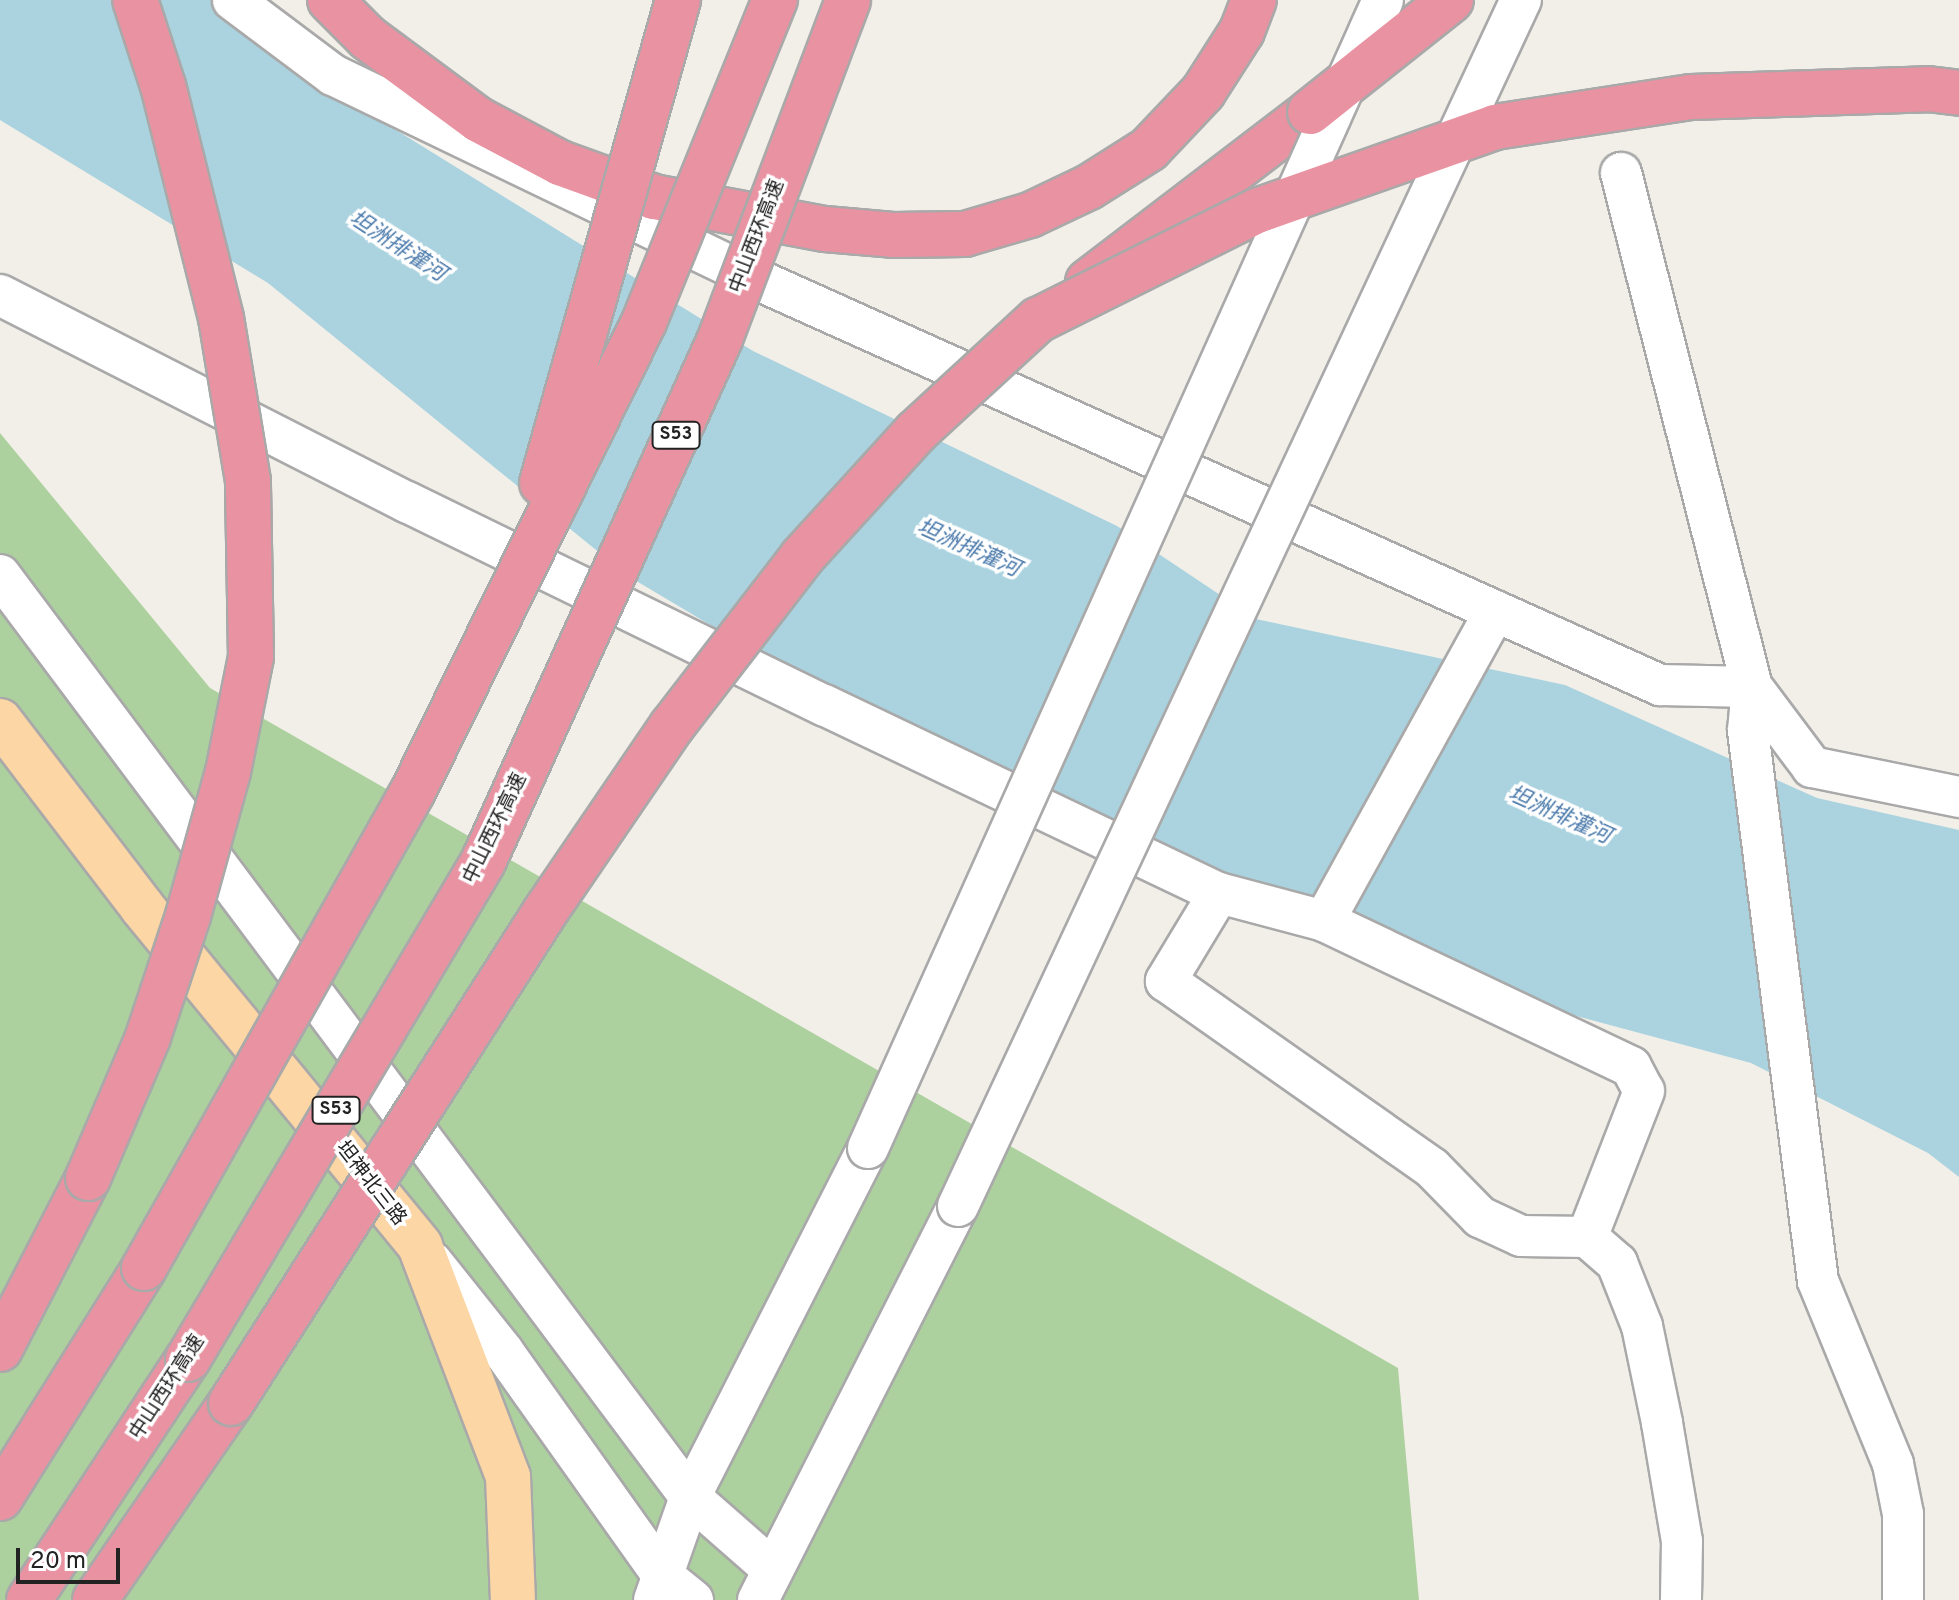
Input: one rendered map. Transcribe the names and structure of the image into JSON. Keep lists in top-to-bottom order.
{
  "streets": {
    "highway": ["中山西环高速", "S53"],
    "main road": ["坦神北三路"]
  },
  "water": ["坦洲排灌河"],
  "scale_bar": "20 m"
}
